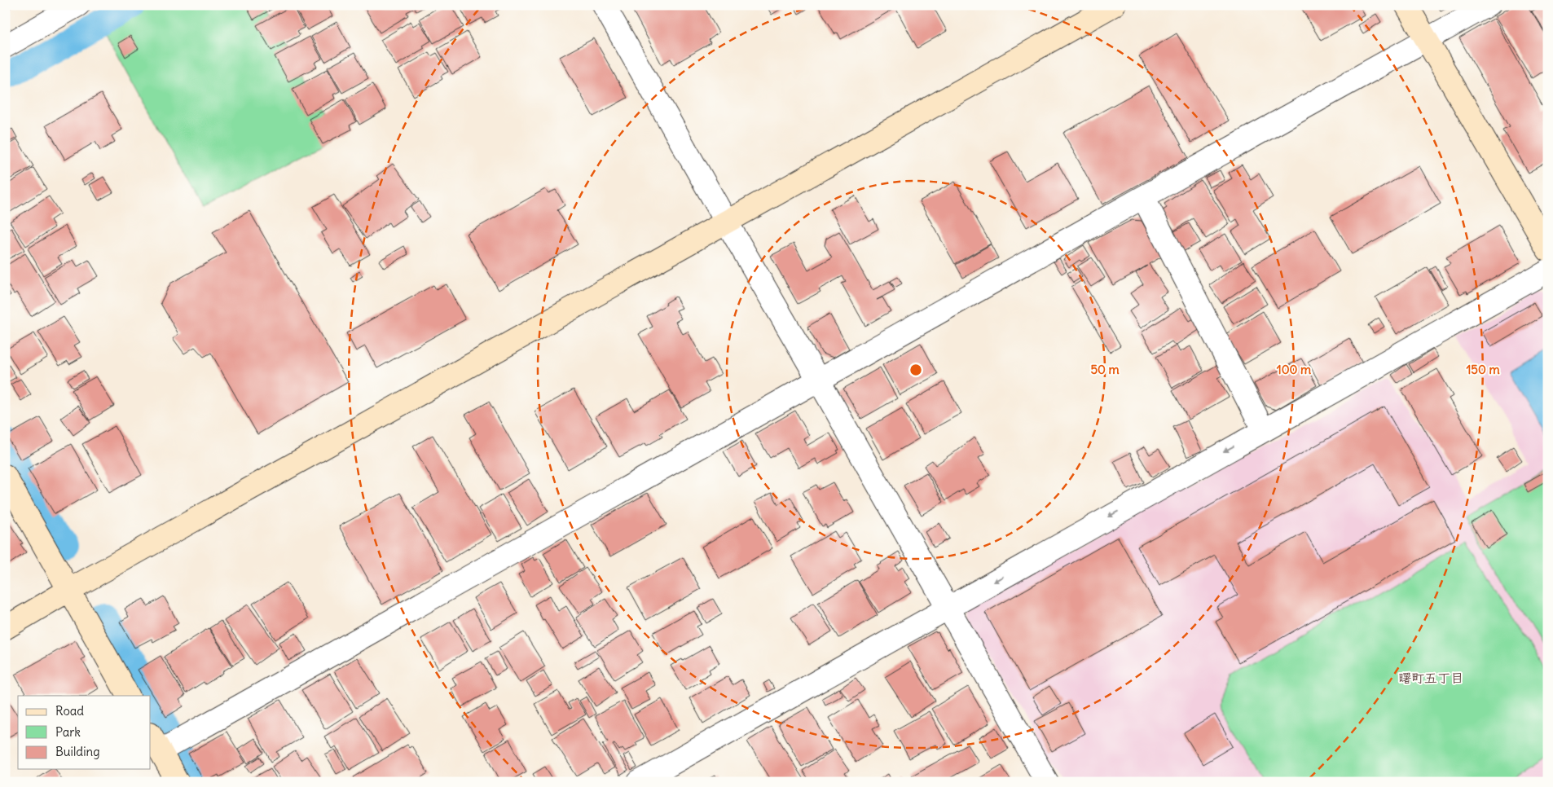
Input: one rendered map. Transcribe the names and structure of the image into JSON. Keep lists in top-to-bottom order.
{
  "districts": ["曙町五丁目"],
  "legend": ["Road", "Park", "Building"],
  "rings": ["50 m", "100 m", "150 m"]
}
